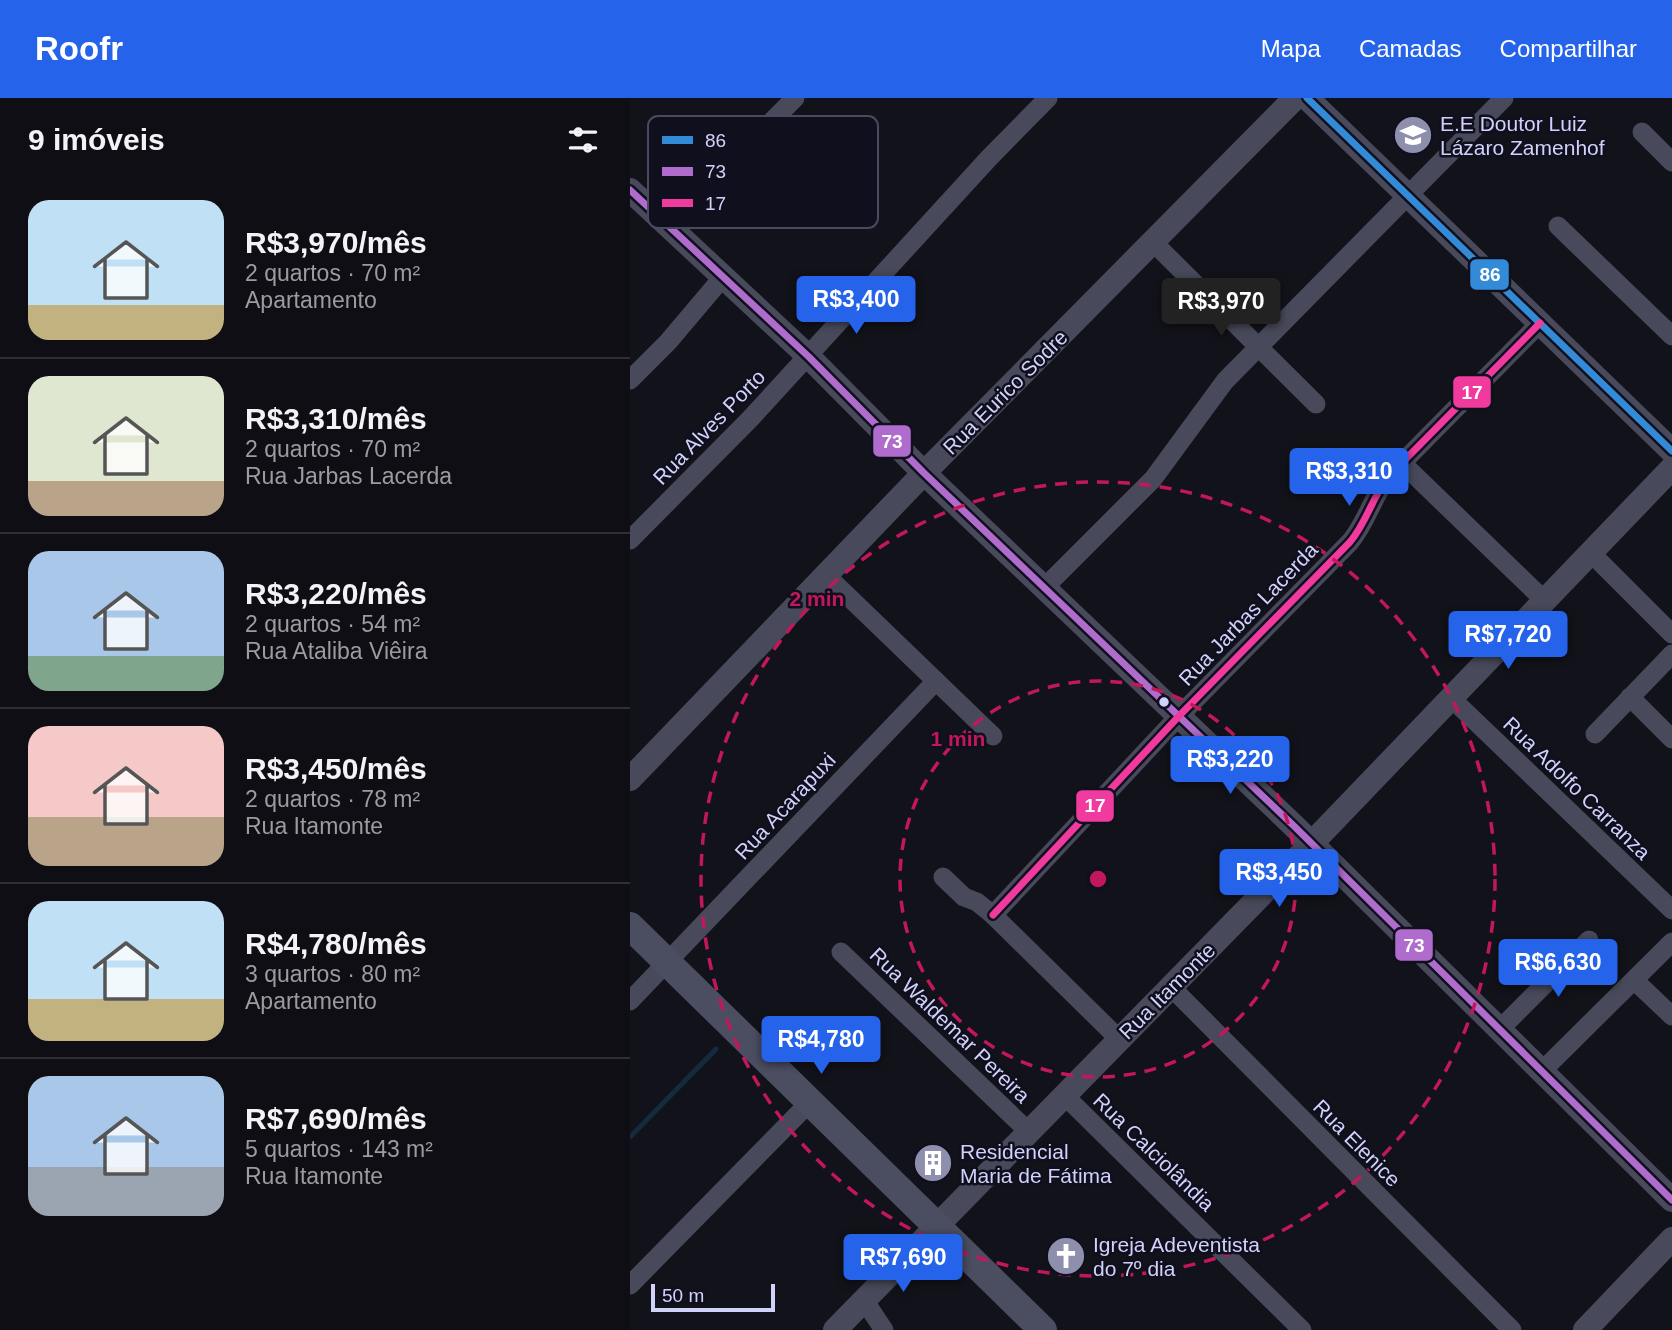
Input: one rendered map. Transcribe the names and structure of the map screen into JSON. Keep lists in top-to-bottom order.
{
  "streets": {
    "street": [
      "Rua Eurico Sodre",
      "Rua Alves Porto",
      "Rua Jarbas Lacerda",
      "Rua Adolfo Carranza",
      "Rua Acarapuxi",
      "Rua Itamonte",
      "Rua Waldemar Pereira",
      "Rua Elenice",
      "Rua Calciolândia"
    ]
  },
  "crossings": [
    ["Rua Adolfo Carranza", "Rua Itamonte"],
    ["Rua Itamonte", "Rua Waldemar Pereira"],
    ["Rua Itamonte", "Rua Elenice"],
    ["Rua Itamonte", "Rua Calciolândia"]
  ],
  "places": {
    "school or university": ["E.E Doutor Luiz Lázaro Zamenhof"],
    "building": ["Residencial Maria de Fátima"],
    "church": ["Igreja Adeventista do 7º dia"]
  },
  "lines": ["transit line 86", "transit line 73", "transit line 17"],
  "legend": ["86", "73", "17"],
  "scale_bar": "50 m",
  "page": {
    "header": "Roofr",
    "nav": ["Mapa", "Camadas", "Compartilhar"],
    "heading": "9 imóveis",
    "list": [
      {
        "name": "R$3,970/mês",
        "note": "2 quartos · 70 m² · Apartamento"
      },
      {
        "name": "R$3,310/mês",
        "note": "2 quartos · 70 m² · Rua Jarbas Lacerda"
      },
      {
        "name": "R$3,220/mês",
        "note": "2 quartos · 54 m² · Rua Ataliba Viêira"
      },
      {
        "name": "R$3,450/mês",
        "note": "2 quartos · 78 m² · Rua Itamonte"
      },
      {
        "name": "R$4,780/mês",
        "note": "3 quartos · 80 m² · Apartamento"
      },
      {
        "name": "R$7,690/mês",
        "note": "5 quartos · 143 m² · Rua Itamonte"
      }
    ],
    "price": [
      "R$3,400",
      "R$3,970",
      "R$3,310",
      "R$7,720",
      "R$3,220",
      "R$3,450",
      "R$6,630",
      "R$4,780",
      "R$7,690"
    ],
    "scale": "50 m"
  },
  "rings": ["2 min", "1 min"]
}
